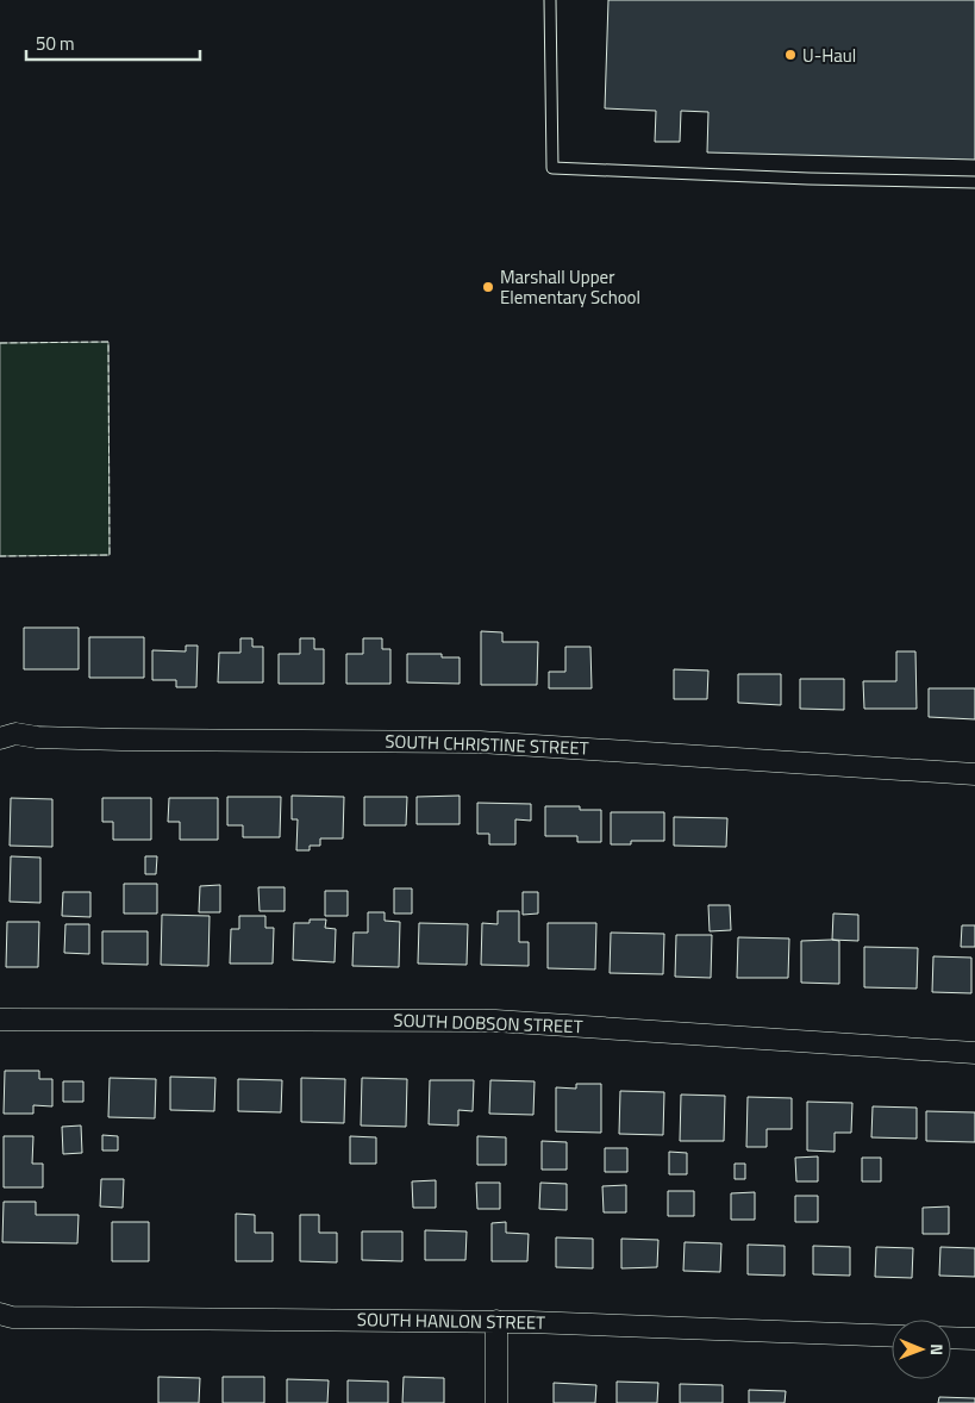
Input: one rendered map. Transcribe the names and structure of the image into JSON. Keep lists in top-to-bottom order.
{
  "streets": {
    "street": ["SOUTH CHRISTINE STREET", "SOUTH DOBSON STREET", "SOUTH HANLON STREET"]
  },
  "places": ["U-Haul", "Marshall Upper Elementary School"],
  "scale_bar": "50 m",
  "north": "right"
}
